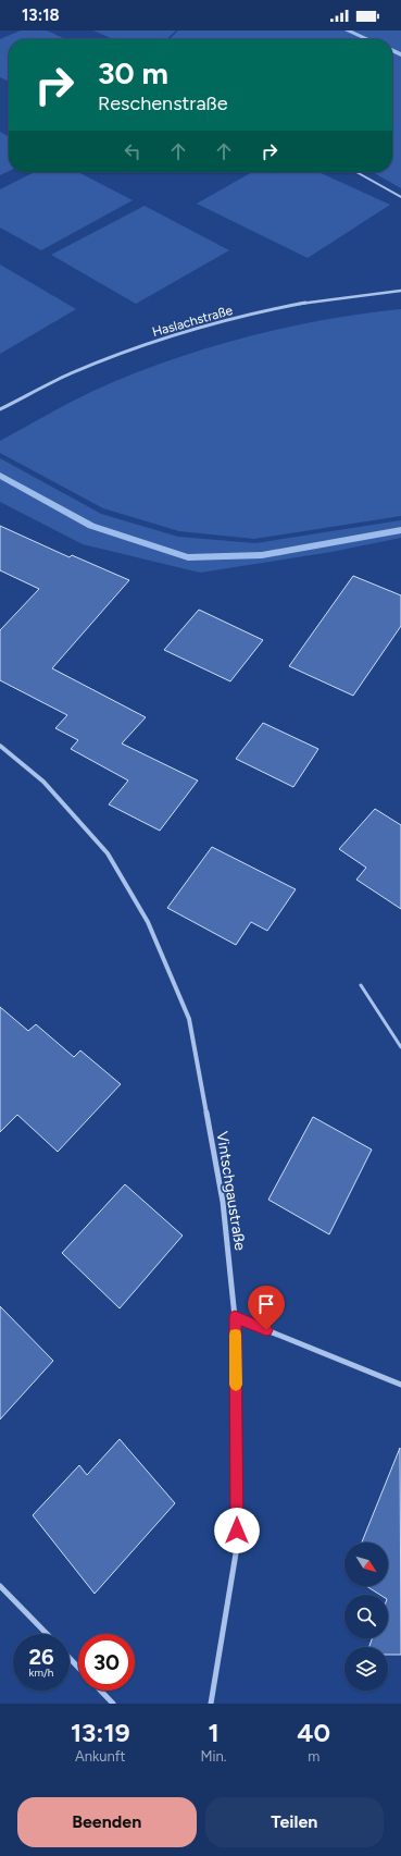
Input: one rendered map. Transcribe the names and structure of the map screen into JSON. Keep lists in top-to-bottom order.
{
  "streets": {
    "street": ["Haslachstraße", "Vintschgaustraße"]
  },
  "north": "bottom right",
  "page": {
    "status": "13:18",
    "turn": ["30 m", "Reschenstraße"],
    "speed": "26 km/h",
    "limit": "30",
    "eta": [
      "13:19",
      "Ankunft",
      "1",
      "Min.",
      "40",
      "m"
    ],
    "buttons": ["Beenden", "Teilen"]
  }
}
